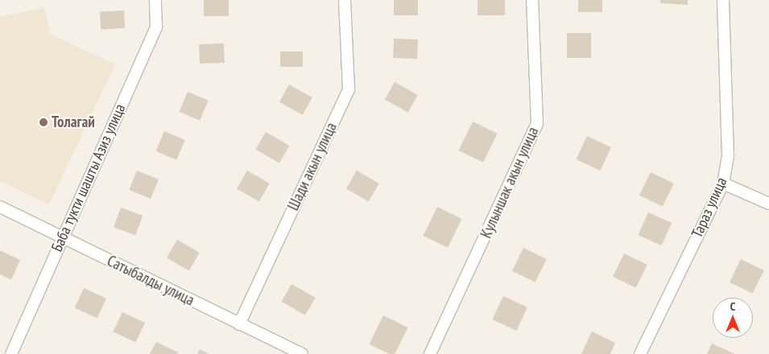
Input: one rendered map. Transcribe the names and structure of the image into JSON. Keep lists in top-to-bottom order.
{
  "streets": {
    "street": [
      "Шади акын улица",
      "Баба тукти шашты Азиз улица",
      "Кулыншак акын улица",
      "Тараз улица",
      "Сатыбалды улица"
    ]
  },
  "crossings": [
    ["Шади акын улица", "Сатыбалды улица"],
    ["Баба тукти шашты Азиз улица", "Сатыбалды улица"]
  ],
  "places": ["Толагай"],
  "north": "top"
}
